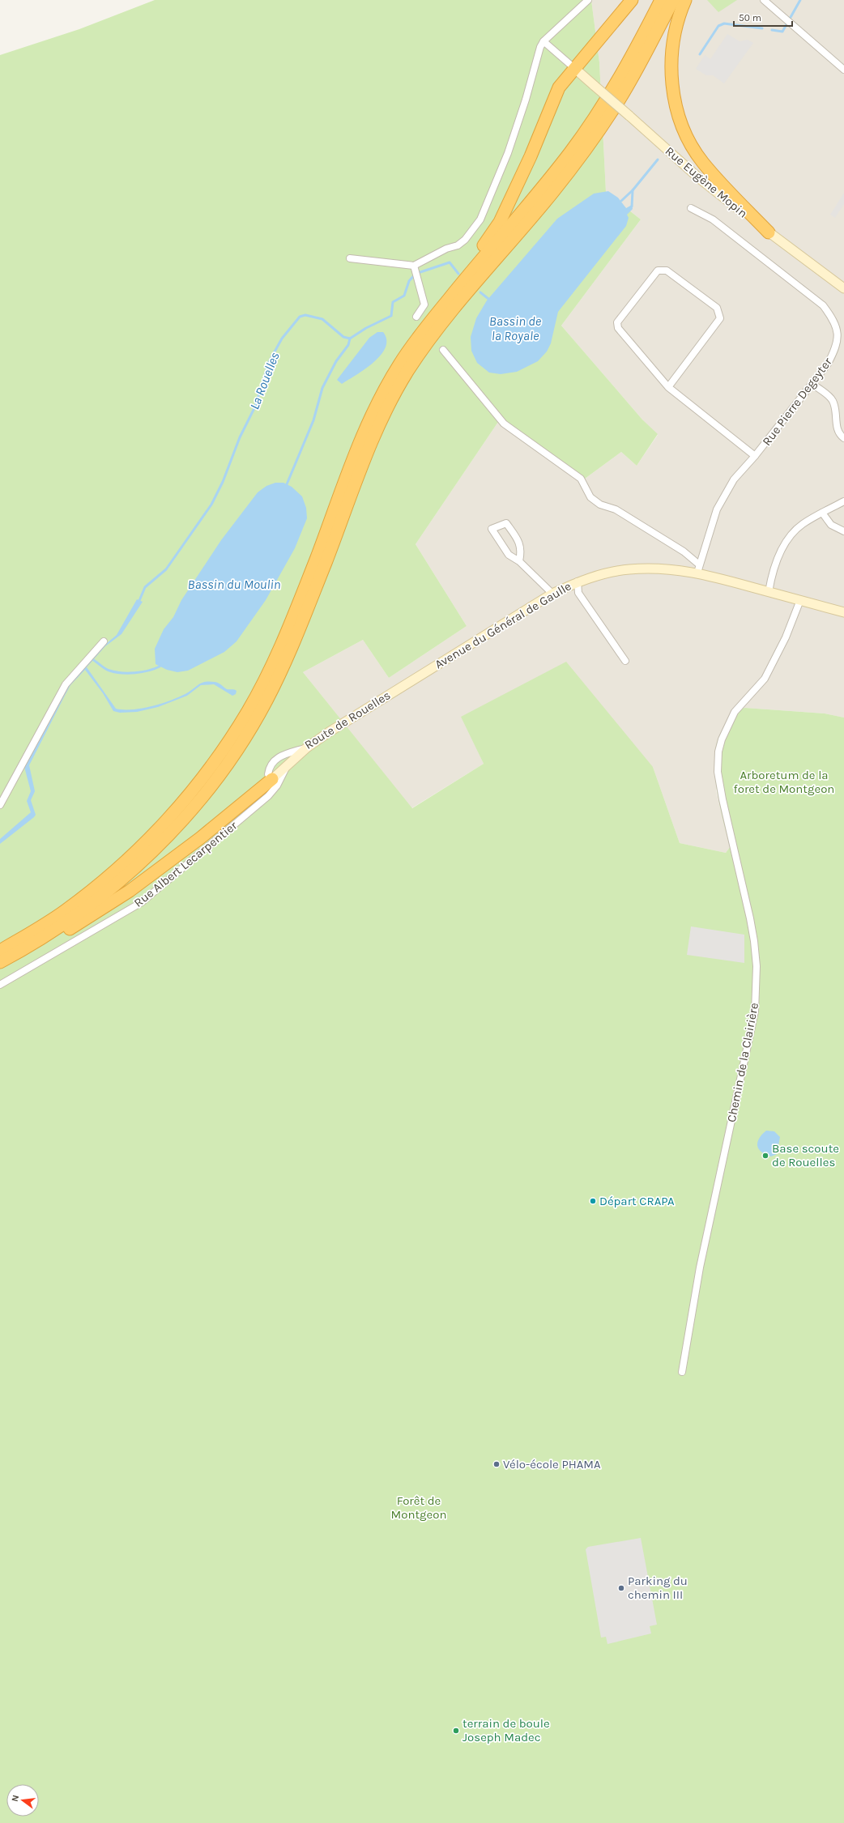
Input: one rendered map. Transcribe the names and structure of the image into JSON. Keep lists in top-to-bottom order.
{
  "streets": {
    "street": [
      "Rue Eugène Mopin",
      "Rue Pierre Degeyter",
      "Avenue du Général de Gaulle",
      "Route de Rouelles",
      "Rue Albert Lecarpentier",
      "Chemin de la Clairière"
    ]
  },
  "crossings": [
    ["Rue Pierre Degeyter", "Avenue du Général de Gaulle"],
    ["Avenue du Général de Gaulle", "Route de Rouelles"],
    ["Avenue du Général de Gaulle", "Chemin de la Clairière"],
    ["Route de Rouelles", "Rue Albert Lecarpentier"]
  ],
  "water": ["Bassin de la Royale", "La Rouelles", "Bassin du Moulin"],
  "parks": ["Arboretum de la foret de Montgeon", "Forêt de Montgeon"],
  "places": [
    "Base scoute de Rouelles",
    "Départ CRAPA",
    "Vélo-école PHAMA",
    "Parking du chemin III",
    "terrain de boule Joseph Madec"
  ],
  "scale_bar": "50 m",
  "north": "left"
}
